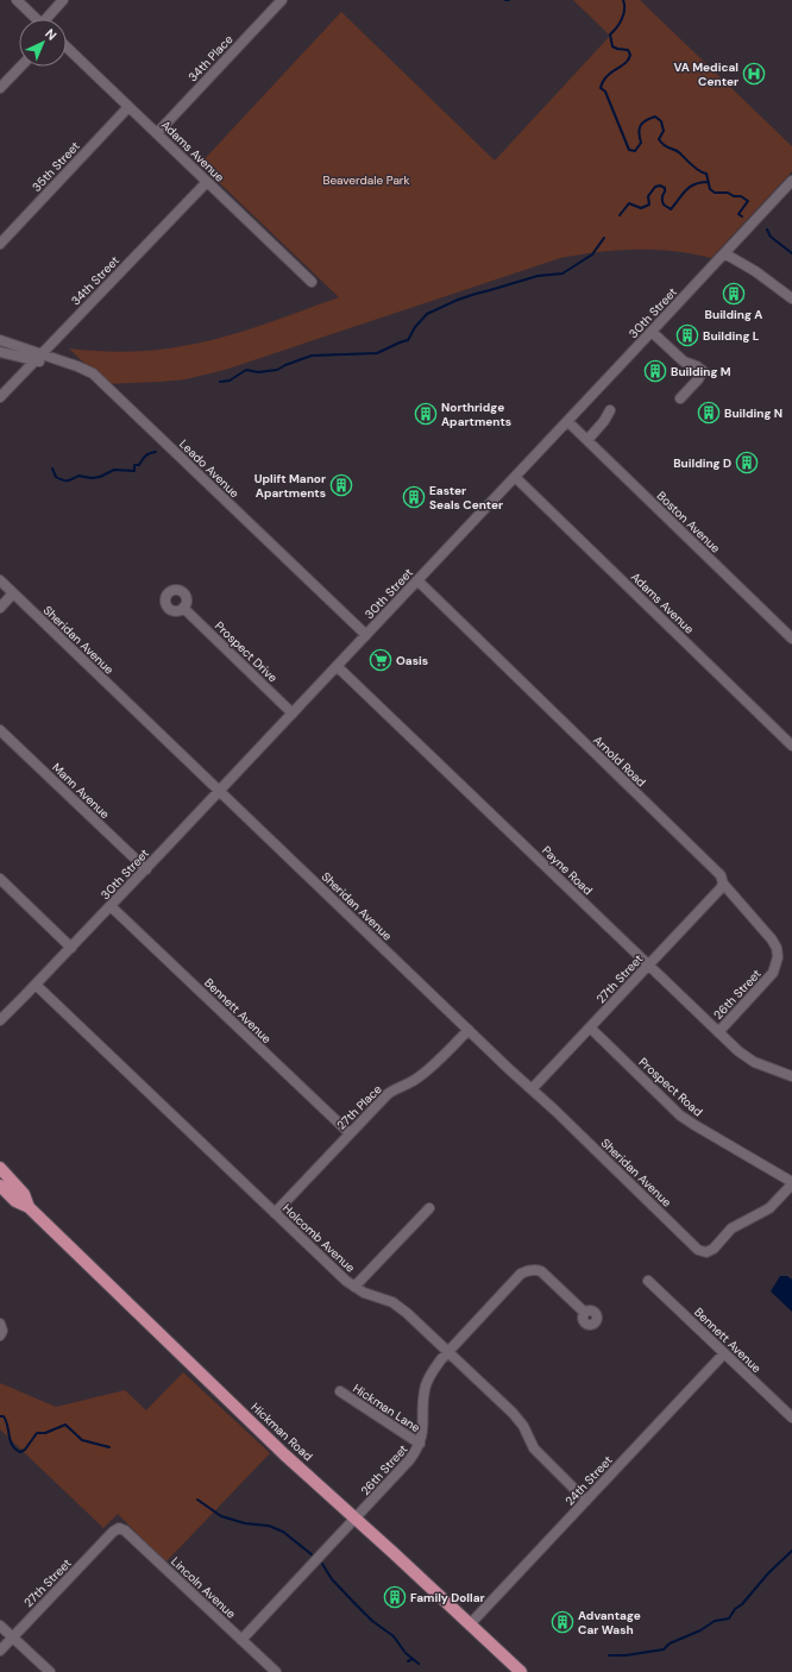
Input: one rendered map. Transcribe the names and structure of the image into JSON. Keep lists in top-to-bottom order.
{
  "streets": {
    "main road": ["Hickman Road"],
    "street": [
      "34th Place",
      "Adams Avenue",
      "35th Street",
      "34th Street",
      "30th Street",
      "Leado Avenue",
      "Boston Avenue",
      "Sheridan Avenue",
      "Prospect Drive",
      "Arnold Road",
      "Mann Avenue",
      "Payne Road",
      "27th Street",
      "26th Street",
      "Bennett Avenue",
      "Prospect Road",
      "27th Place",
      "Holcomb Avenue",
      "Hickman Lane",
      "24th Street",
      "Lincoln Avenue"
    ]
  },
  "crossings": [
    ["34th Place", "Adams Avenue"],
    ["Adams Avenue", "35th Street"],
    ["Adams Avenue", "34th Street"],
    ["Adams Avenue", "30th Street"],
    ["34th Street", "Leado Avenue"],
    ["30th Street", "Leado Avenue"],
    ["30th Street", "Boston Avenue"],
    ["30th Street", "Sheridan Avenue"],
    ["30th Street", "Prospect Drive"],
    ["30th Street", "Arnold Road"],
    ["30th Street", "Mann Avenue"],
    ["30th Street", "Payne Road"],
    ["30th Street", "Bennett Avenue"],
    ["30th Street", "Holcomb Avenue"],
    ["Sheridan Avenue", "27th Street"],
    ["Sheridan Avenue", "Prospect Road"],
    ["Sheridan Avenue", "27th Place"],
    ["Arnold Road", "27th Street"],
    ["Arnold Road", "26th Street"],
    ["Payne Road", "27th Street"],
    ["Payne Road", "26th Street"],
    ["27th Street", "Prospect Road"],
    ["27th Street", "Lincoln Avenue"],
    ["26th Street", "Holcomb Avenue"],
    ["26th Street", "Hickman Lane"],
    ["26th Street", "Hickman Road"],
    ["26th Street", "Lincoln Avenue"],
    ["Bennett Avenue", "27th Place"],
    ["Bennett Avenue", "24th Street"],
    ["27th Place", "Holcomb Avenue"],
    ["Holcomb Avenue", "24th Street"],
    ["Hickman Road", "24th Street"]
  ],
  "parks": ["Beaverdale Park"],
  "places": {
    "hospital": ["VA Medical Center"],
    "building": [
      "Building A",
      "Building L",
      "Building M",
      "Building N",
      "Northridge Apartments",
      "Building D",
      "Uplift Manor Apartments",
      "Easter Seals Center",
      "Family Dollar",
      "Advantage Car Wash"
    ],
    "supermarket": ["Oasis"]
  },
  "north": "top right"
}
